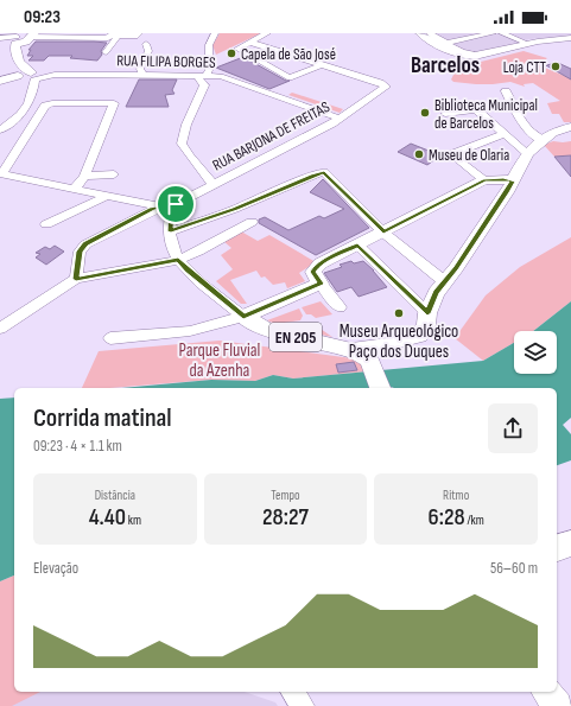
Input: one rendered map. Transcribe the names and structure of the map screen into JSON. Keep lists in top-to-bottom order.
{
  "streets": {
    "main road": ["RUA FILIPA BORGES", "EN 205"],
    "street": ["RUA BARJONA DE FREITAS"]
  },
  "crossings": [
    ["RUA FILIPA BORGES", "RUA BARJONA DE FREITAS"]
  ],
  "districts": ["Barcelos"],
  "parks": ["Parque Fluvial da Azenha"],
  "places": [
    "Capela de São José",
    "Loja CTT",
    "Biblioteca Municipal de Barcelos",
    "Museu de Olaria",
    "Museu Arqueológico Paço dos Duques"
  ],
  "page": {
    "status": "09:23",
    "heading": ["Corrida matinal", "09:23 · 4 × 1.1 km"],
    "stats": [
      ["Distância", "4.40 km"],
      ["Tempo", "28:27"],
      ["Ritmo", "6:28 /km"]
    ],
    "chart": ["Elevação", "56–60 m"]
  }
}
